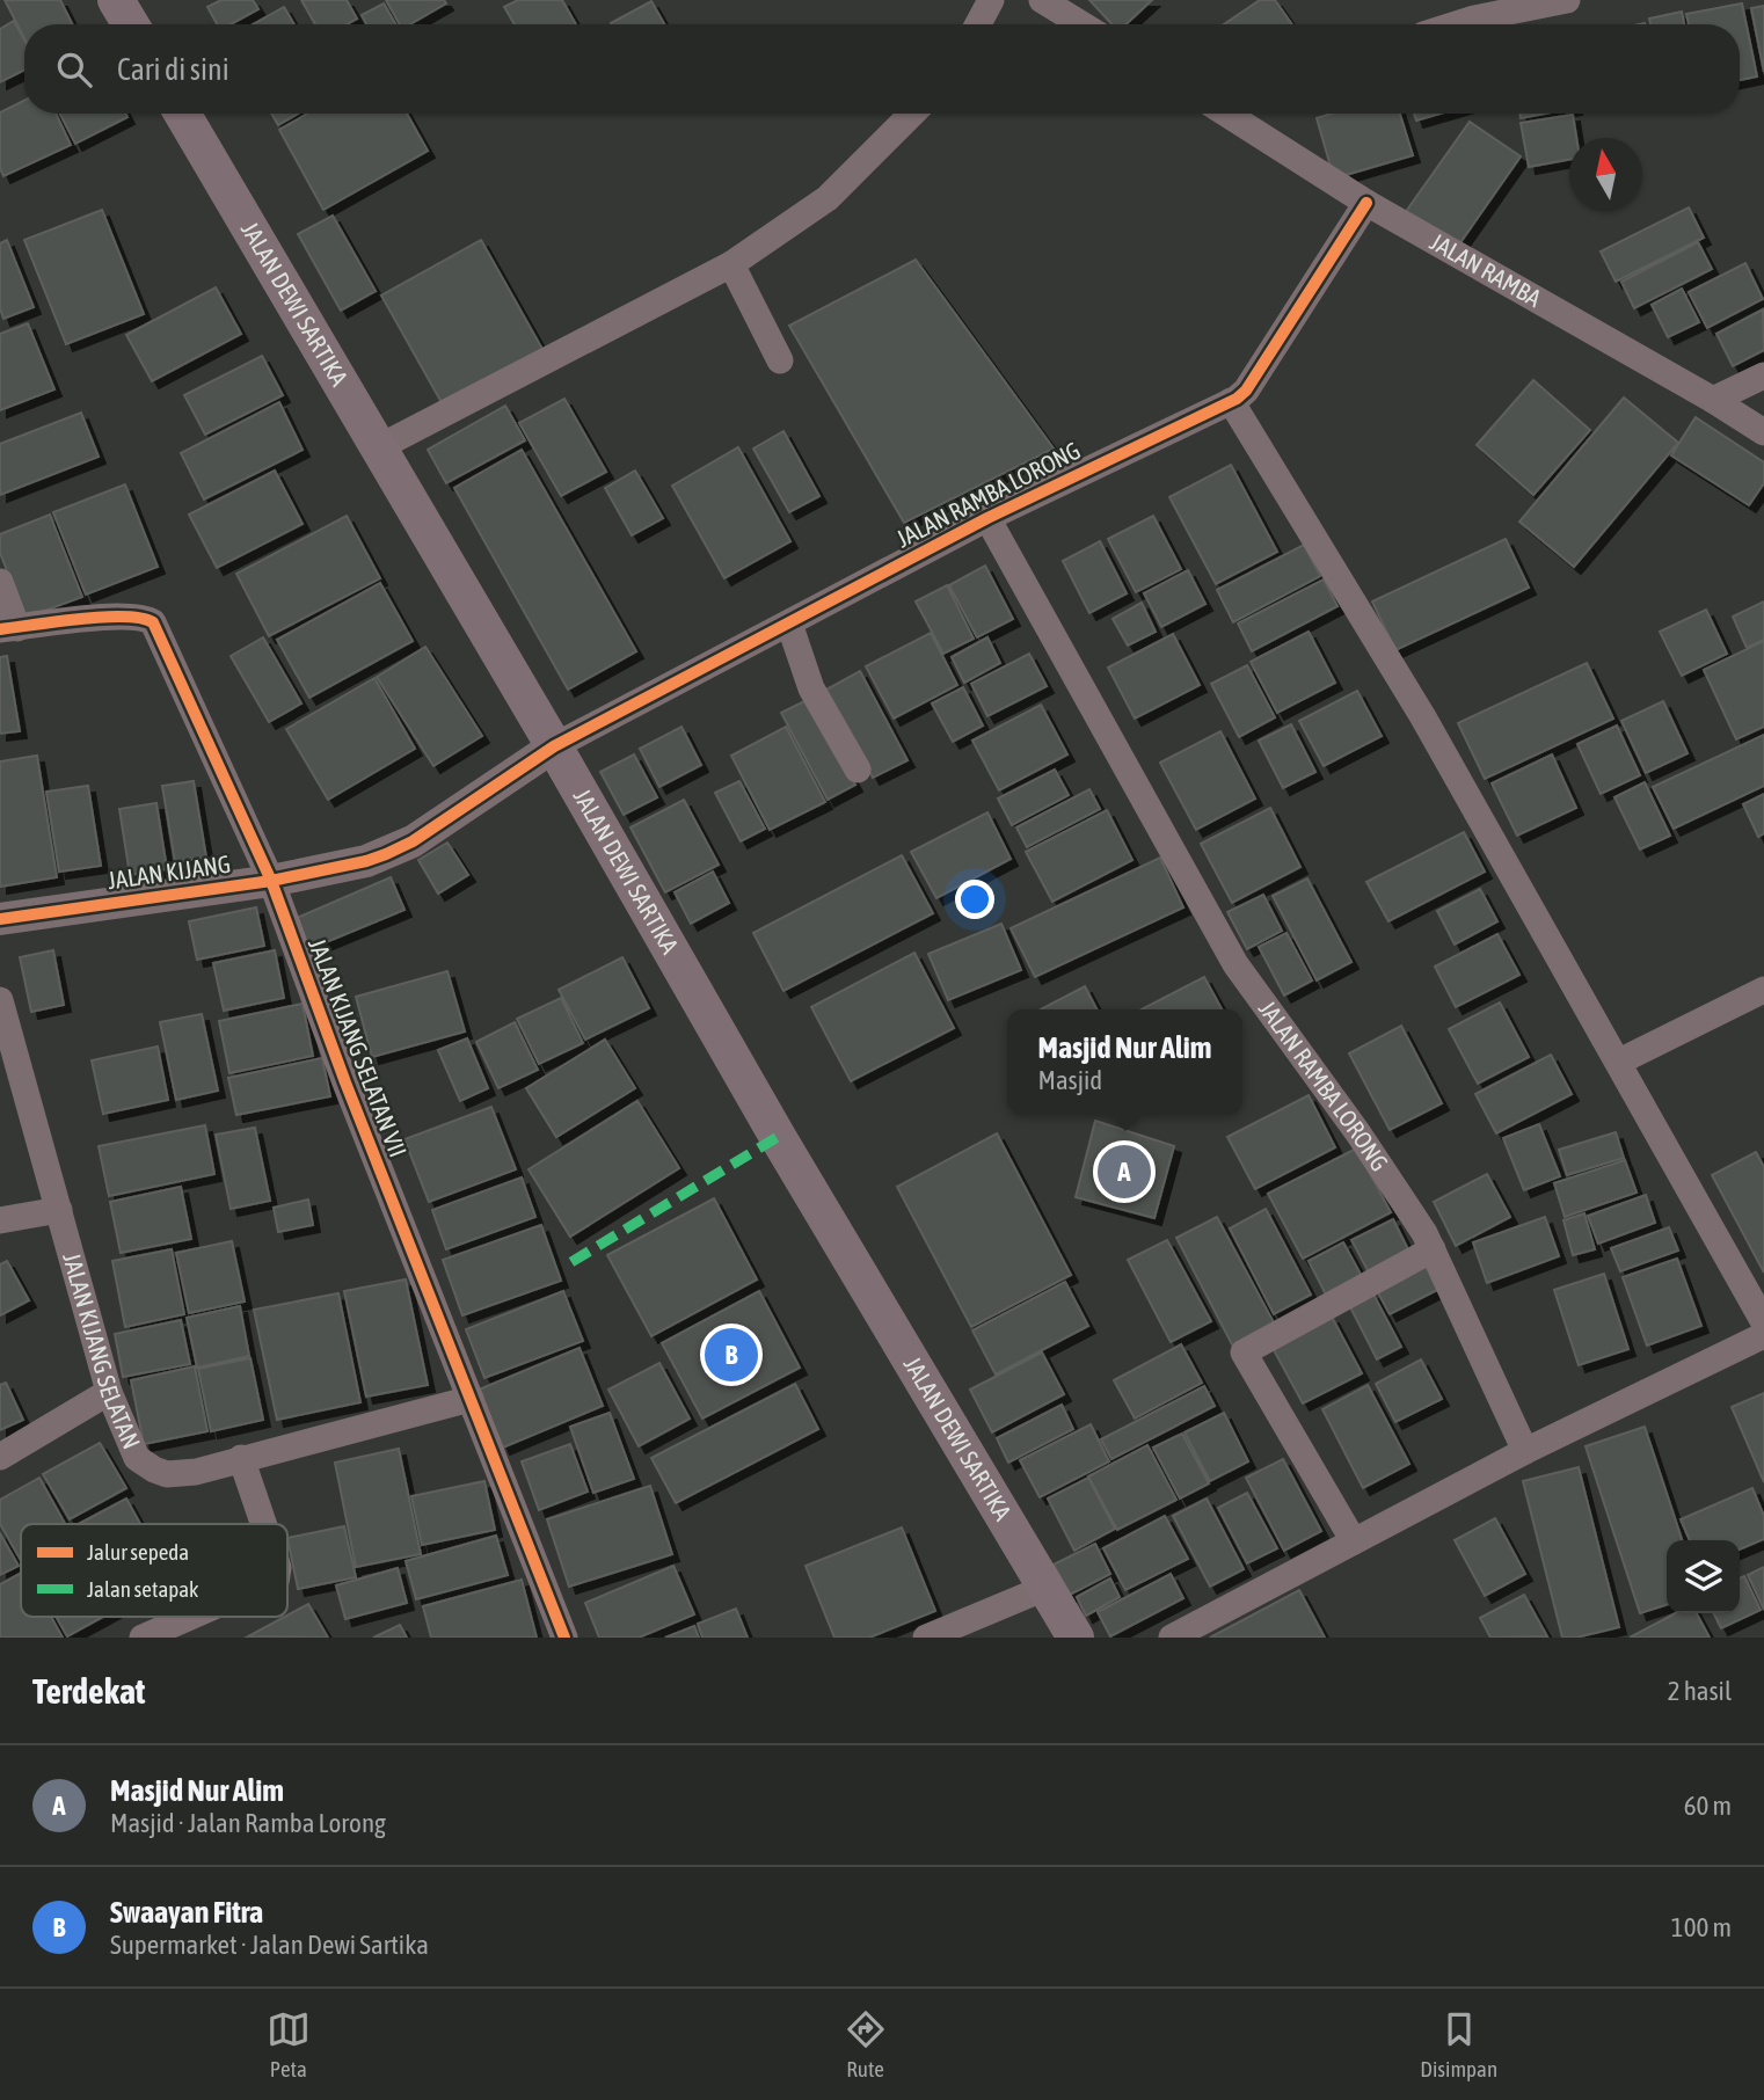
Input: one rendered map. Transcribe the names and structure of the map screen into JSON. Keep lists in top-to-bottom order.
{
  "streets": {
    "main road": ["JALAN DEWI SARTIKA"],
    "street": [
      "JALAN RAMBA",
      "JALAN RAMBA LORONG",
      "JALAN KIJANG",
      "JALAN KIJANG SELATAN VII",
      "JALAN KIJANG SELATAN"
    ]
  },
  "crossings": [
    ["JALAN RAMBA", "JALAN RAMBA LORONG"],
    ["JALAN DEWI SARTIKA", "JALAN RAMBA LORONG"],
    ["JALAN DEWI SARTIKA", "JALAN KIJANG"],
    ["JALAN RAMBA LORONG", "JALAN KIJANG"],
    ["JALAN KIJANG", "JALAN KIJANG SELATAN VII"],
    ["JALAN KIJANG SELATAN VII", "JALAN KIJANG SELATAN"]
  ],
  "legend": ["Jalur sepeda", "Jalan setapak"],
  "north": "top",
  "page": {
    "search": "Cari di sini",
    "popup": ["Masjid Nur Alim", "Masjid"],
    "pins": ["A", "B"],
    "heading": ["Terdekat", "2 hasil"],
    "list": [
      {
        "mark": "A",
        "name": "Masjid Nur Alim",
        "note": "Masjid · Jalan Ramba Lorong",
        "value": "60 m"
      },
      {
        "mark": "B",
        "name": "Swaayan Fitra",
        "note": "Supermarket · Jalan Dewi Sartika",
        "value": "100 m"
      }
    ],
    "nav": ["Peta", "Rute", "Disimpan"]
  }
}
